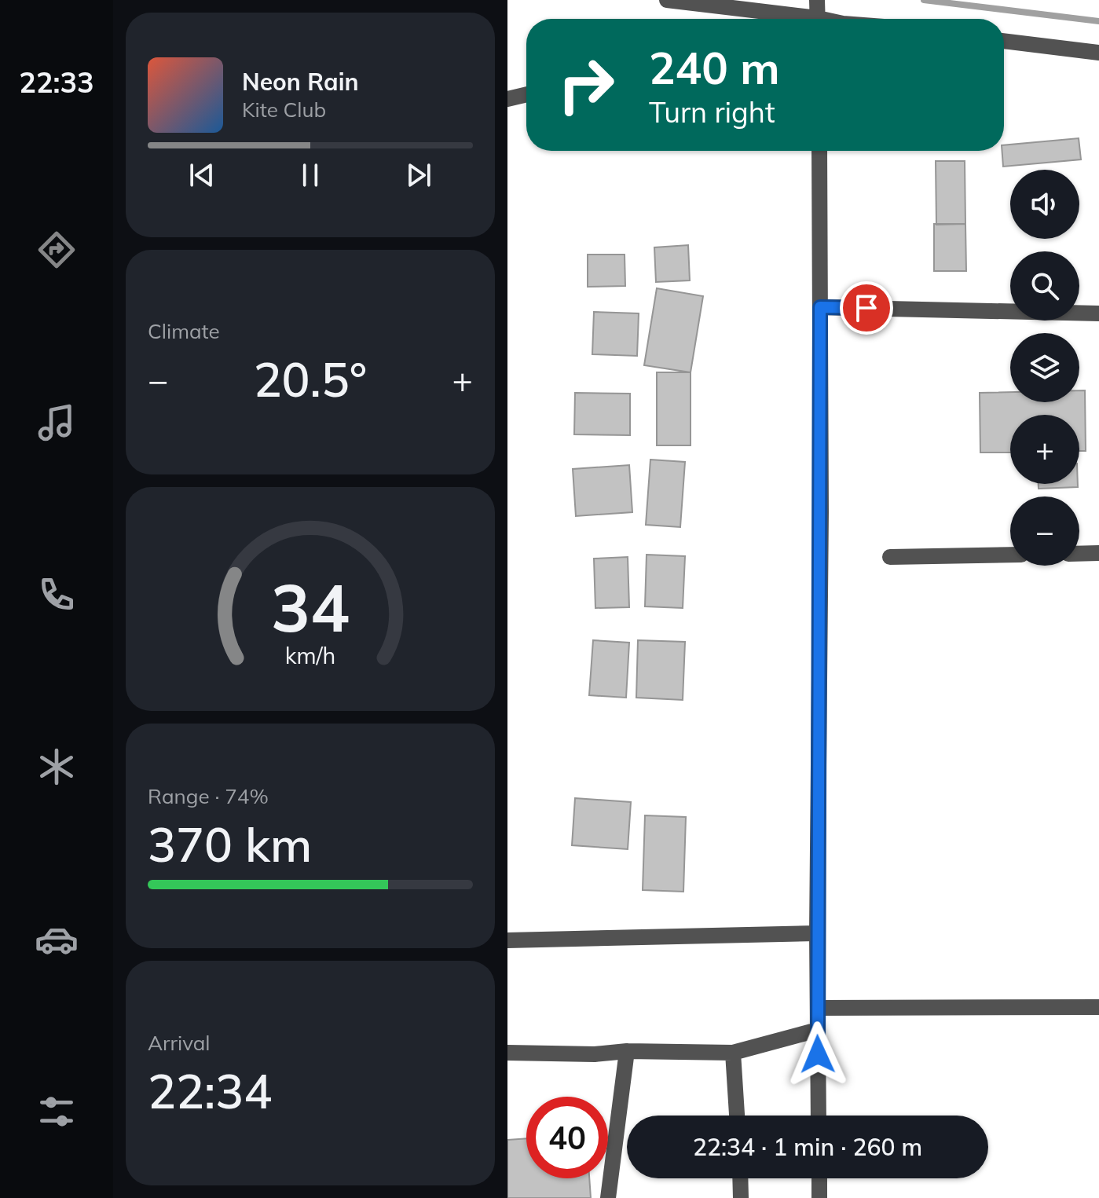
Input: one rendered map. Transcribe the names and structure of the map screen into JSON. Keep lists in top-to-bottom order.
{
  "page": {
    "tabs": "22:33",
    "turn": ["240 m", "Turn right"],
    "song": ["Neon Rain", "Kite Club"],
    "map_buttons": ["+", "−"],
    "tile": [
      "Climate",
      ["Range · 74%", "370 km"],
      ["Arrival", "22:34"]
    ],
    "heat": ["−", "20.5°", "+"],
    "limit": "40",
    "trip": "22:34 · 1 min · 260 m",
    "gauge": ["34", "km/h"]
  }
}
